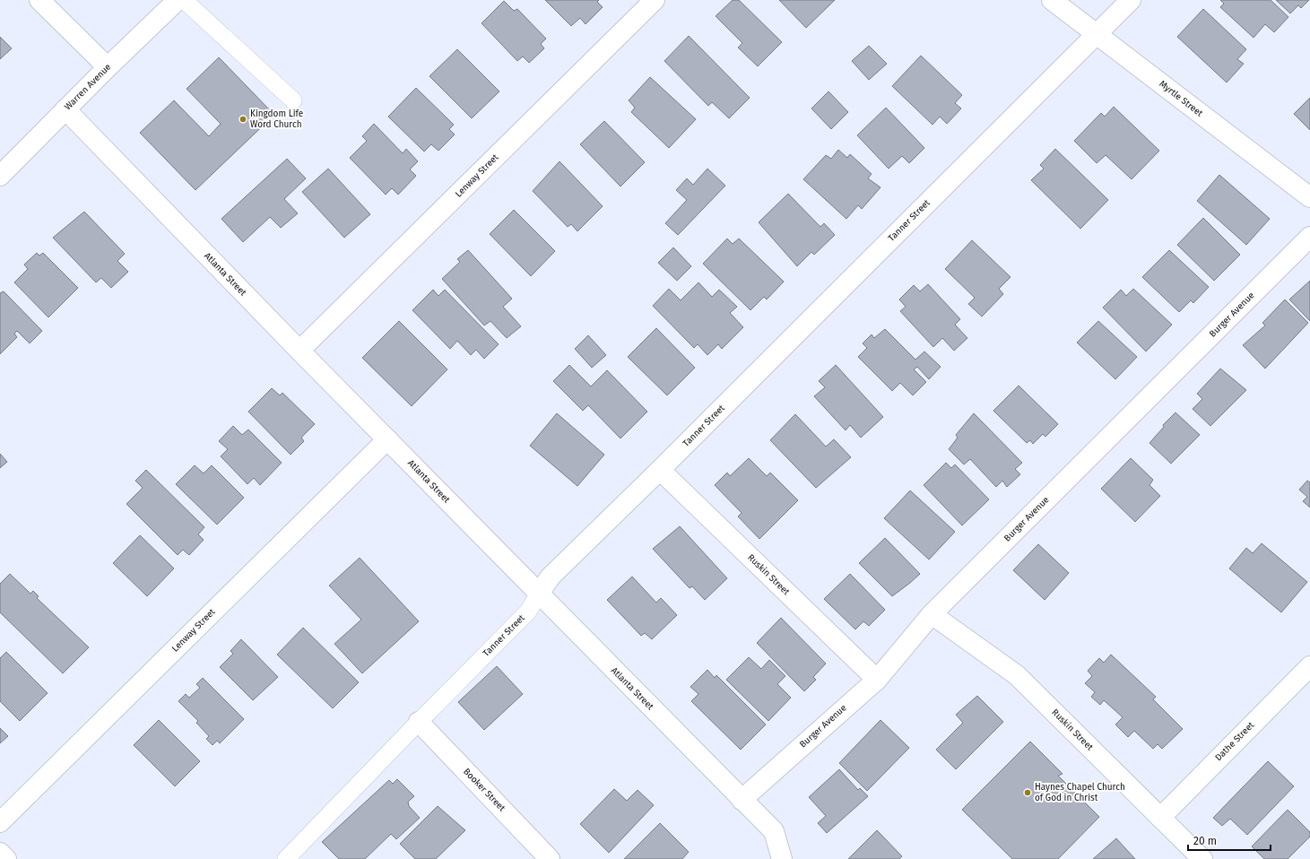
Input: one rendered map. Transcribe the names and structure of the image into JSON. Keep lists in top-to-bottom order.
{
  "streets": {
    "street": [
      "Warren Avenue",
      "Myrtle Street",
      "Lenway Street",
      "Tanner Street",
      "Atlanta Street",
      "Burger Avenue",
      "Ruskin Street",
      "Dathe Street",
      "Booker Street"
    ]
  },
  "crossings": [
    ["Warren Avenue", "Atlanta Street"],
    ["Myrtle Street", "Tanner Street"],
    ["Lenway Street", "Atlanta Street"],
    ["Tanner Street", "Atlanta Street"],
    ["Tanner Street", "Ruskin Street"],
    ["Tanner Street", "Booker Street"],
    ["Atlanta Street", "Burger Avenue"],
    ["Burger Avenue", "Ruskin Street"],
    ["Ruskin Street", "Dathe Street"]
  ],
  "places": ["Kingdom Life Word Church", "Haynes Chapel Church of God in Christ"],
  "scale_bar": "20 m"
}
